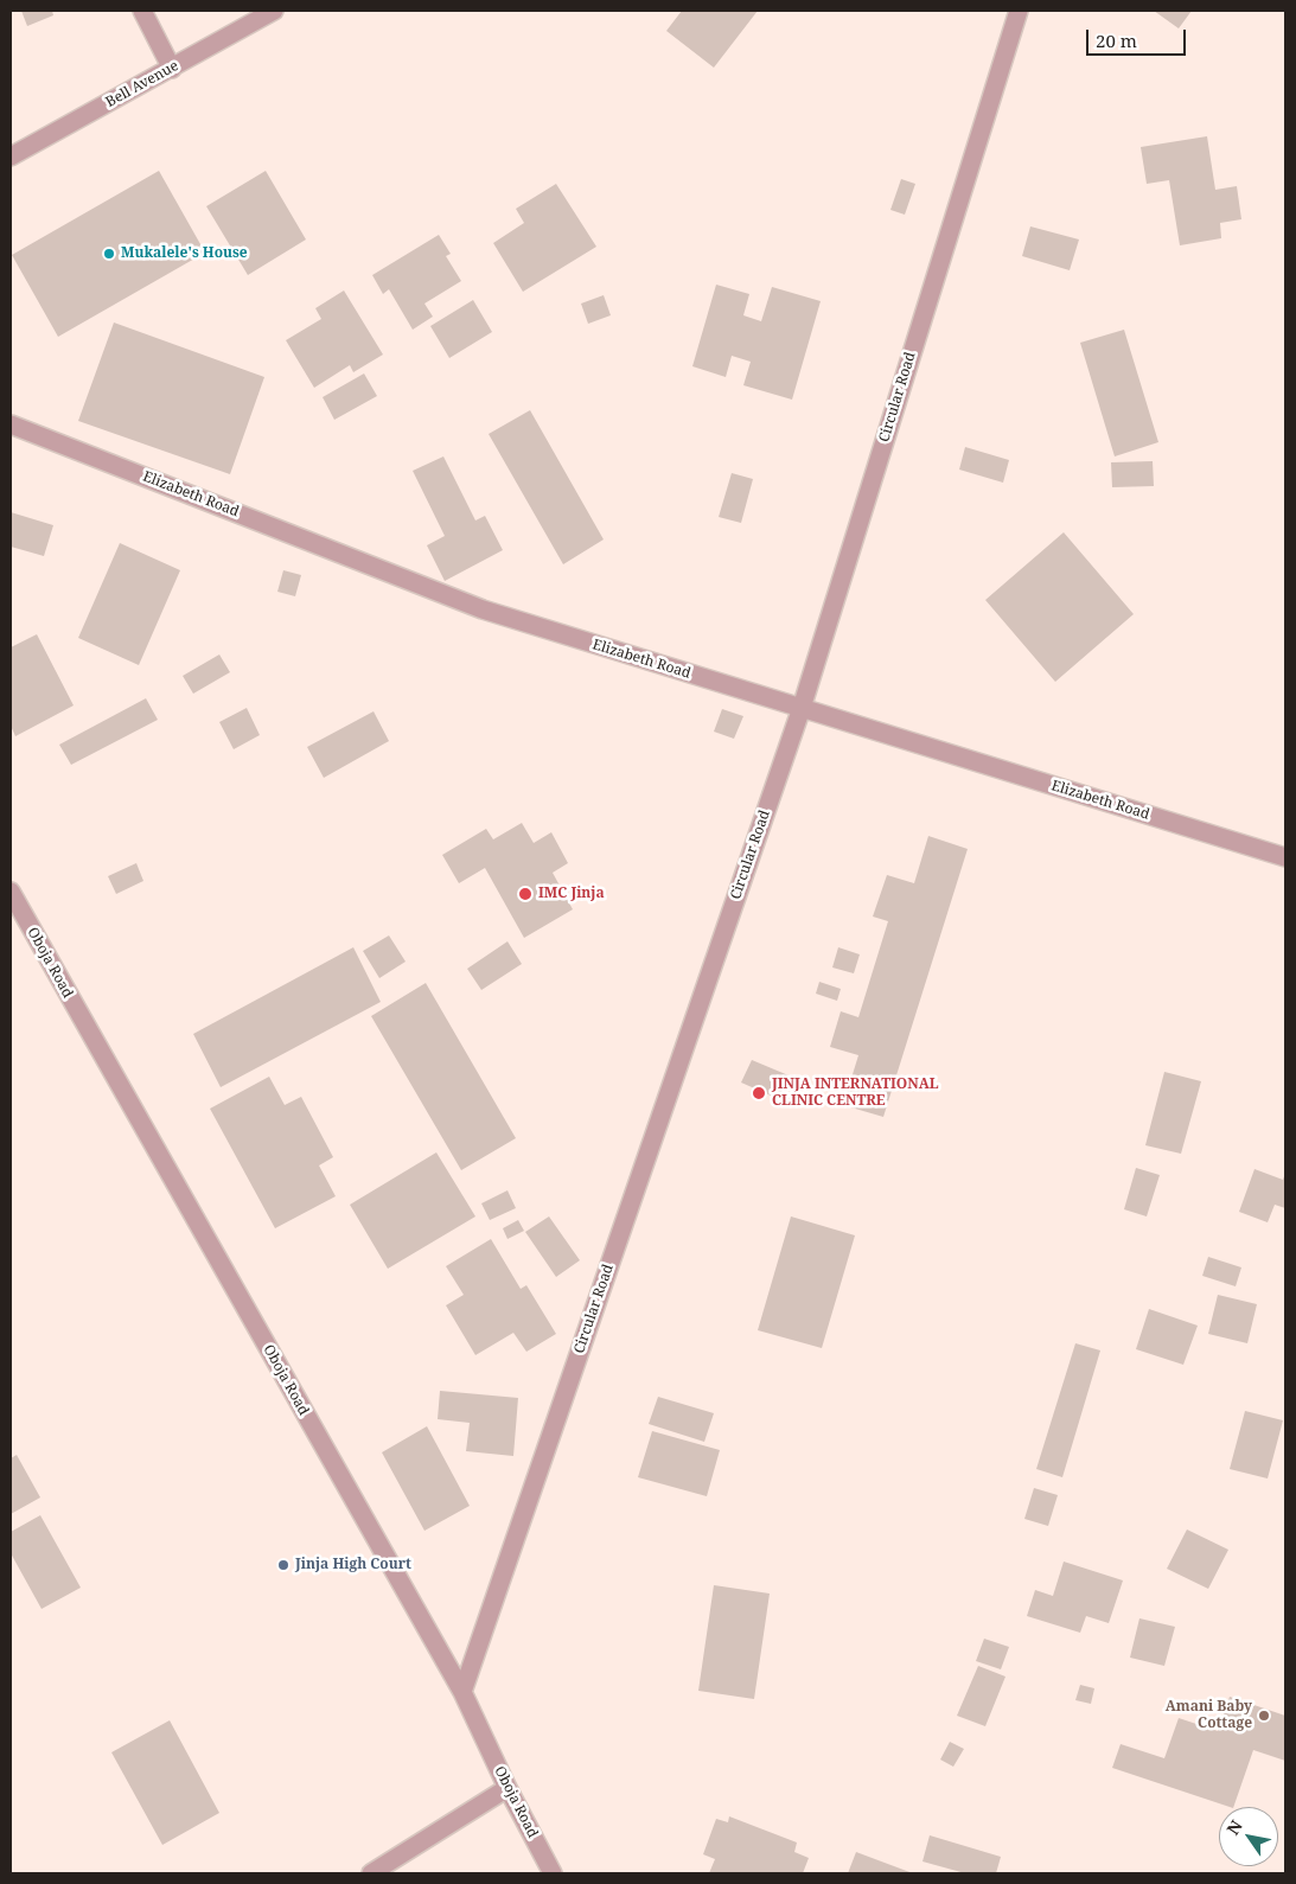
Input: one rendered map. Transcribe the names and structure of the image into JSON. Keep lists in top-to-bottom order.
{
  "streets": {
    "street": [
      "Bell Avenue",
      "Circular Road",
      "Elizabeth Road",
      "Oboja Road"
    ]
  },
  "crossings": [
    ["Circular Road", "Elizabeth Road"],
    ["Circular Road", "Oboja Road"]
  ],
  "places": [
    "Mukalele's House",
    "IMC Jinja",
    "JINJA INTERNATIONAL CLINIC CENTRE",
    "Jinja High Court",
    "Amani Baby Cottage"
  ],
  "scale_bar": "20 m",
  "north": "top left"
}
